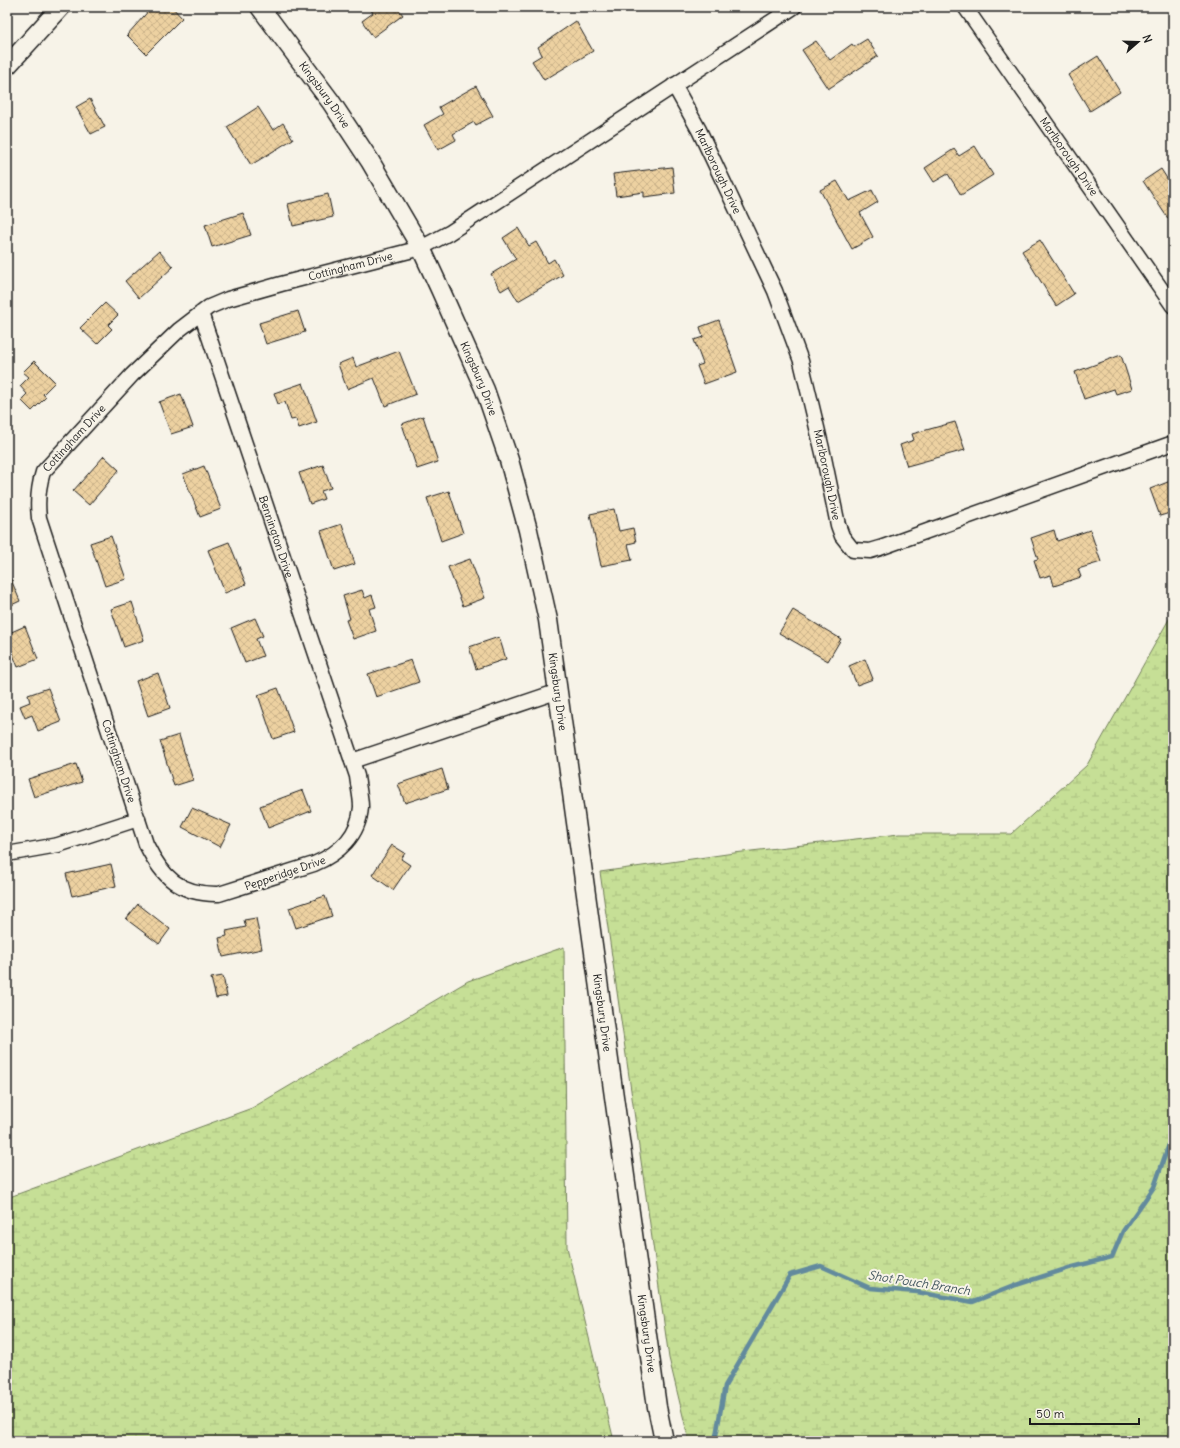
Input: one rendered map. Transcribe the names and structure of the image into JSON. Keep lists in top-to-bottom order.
{
  "streets": {
    "street": [
      "Kingsbury Drive",
      "Marlborough Drive",
      "Cottingham Drive",
      "Bennington Drive",
      "Pepperidge Drive"
    ]
  },
  "crossings": [
    ["Kingsbury Drive", "Cottingham Drive"],
    ["Cottingham Drive", "Bennington Drive"],
    ["Cottingham Drive", "Pepperidge Drive"],
    ["Bennington Drive", "Pepperidge Drive"]
  ],
  "water": ["Shot Pouch Branch"],
  "scale_bar": "50 m",
  "north": "right"
}
